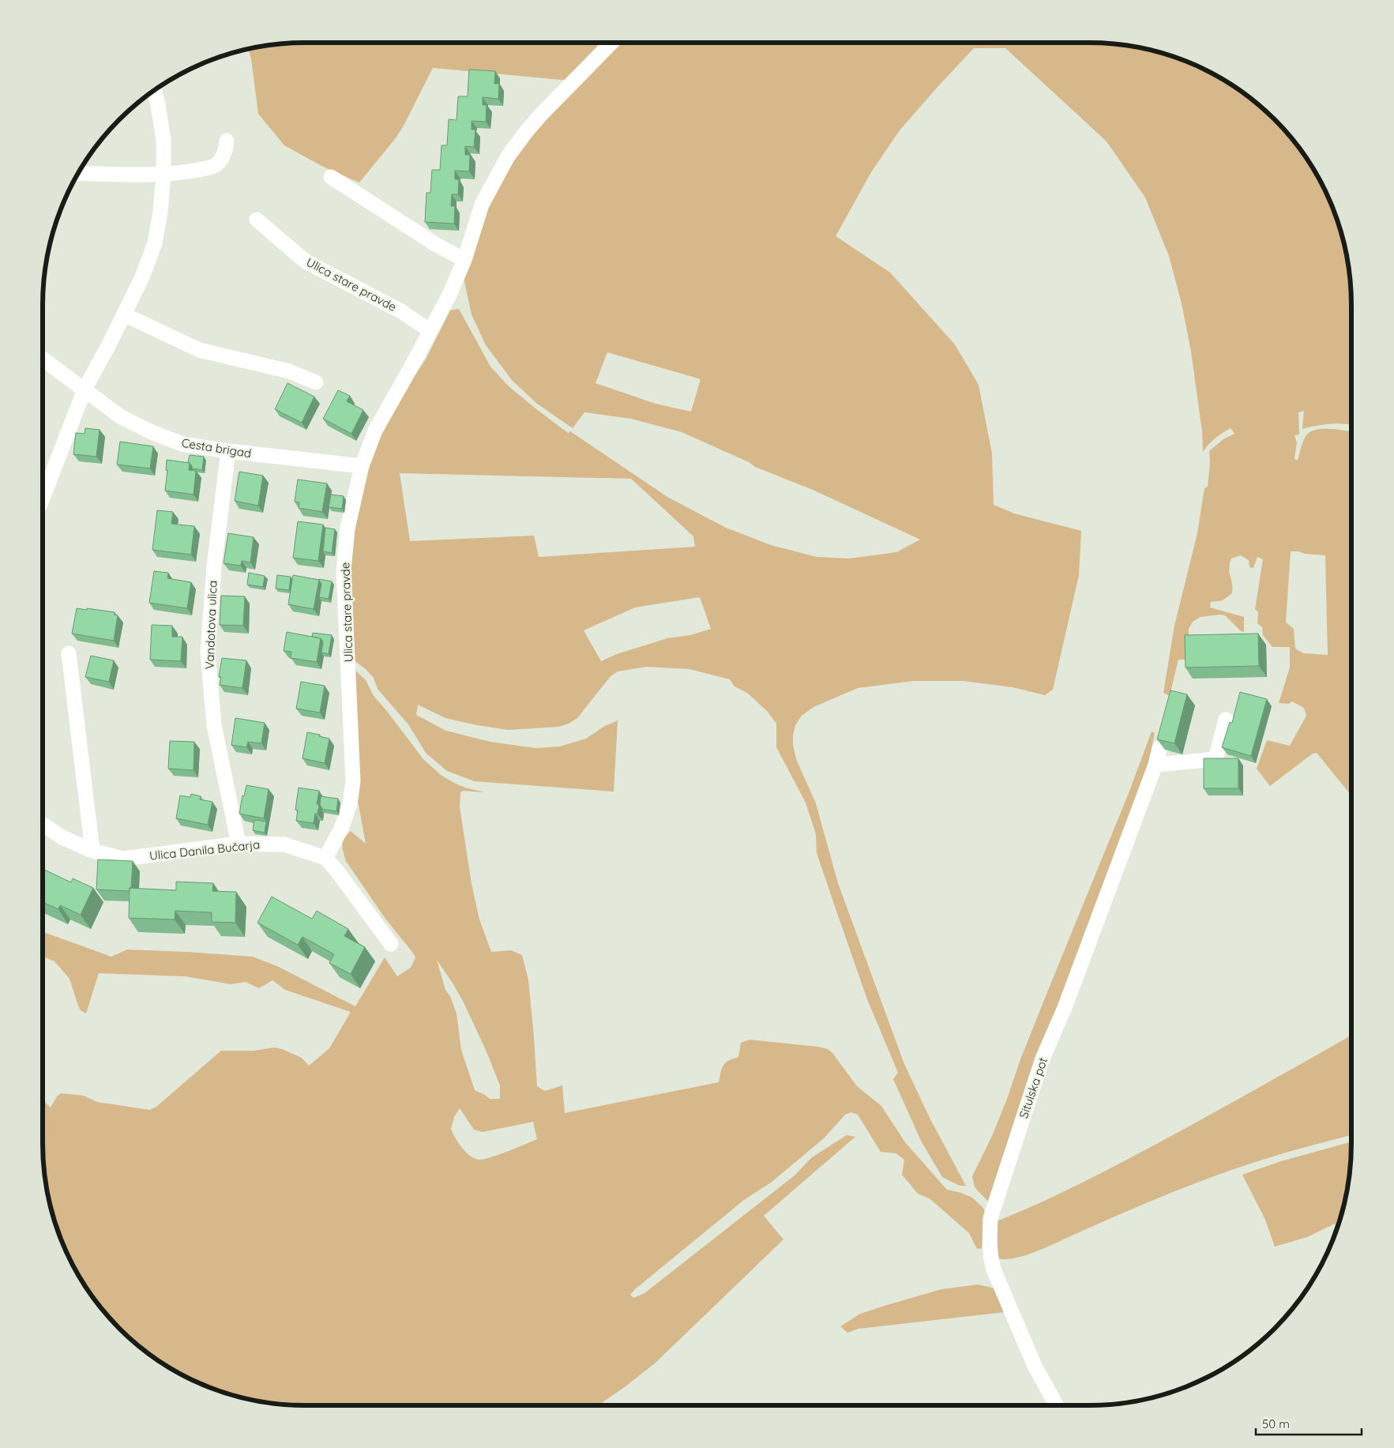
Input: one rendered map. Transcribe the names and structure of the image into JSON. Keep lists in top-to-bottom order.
{
  "streets": {
    "street": [
      "Ulica stare pravde",
      "Cesta brigad",
      "Vandotova ulica",
      "Ulica Danila Bučarja",
      "Situlska pot"
    ]
  },
  "crossings": [
    ["Ulica stare pravde", "Cesta brigad"],
    ["Ulica stare pravde", "Ulica Danila Bučarja"],
    ["Cesta brigad", "Vandotova ulica"],
    ["Vandotova ulica", "Ulica Danila Bučarja"]
  ],
  "scale_bar": "50 m"
}
